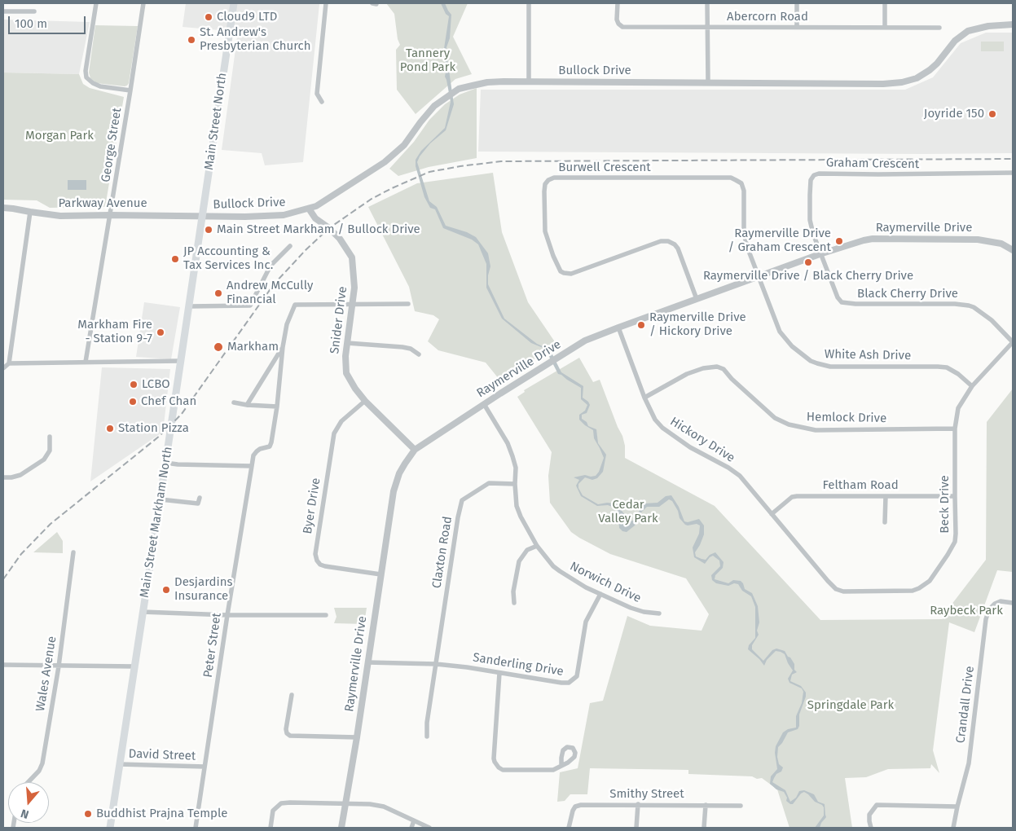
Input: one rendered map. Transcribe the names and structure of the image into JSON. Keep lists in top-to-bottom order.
{
  "streets": {
    "main road": ["Main Street North", "Main Street Markham North"],
    "street": [
      "Abercorn Road",
      "Bullock Drive",
      "George Street",
      "Graham Crescent",
      "Burwell Crescent",
      "Parkway Avenue",
      "Raymerville Drive",
      "Black Cherry Drive",
      "Snider Drive",
      "White Ash Drive",
      "Hemlock Drive",
      "Hickory Drive",
      "Feltham Road",
      "Beck Drive",
      "Byer Drive",
      "Claxton Road",
      "Norwich Drive",
      "Peter Street",
      "Sanderling Drive",
      "Wales Avenue",
      "Crandall Drive",
      "David Street",
      "Smithy Street"
    ]
  },
  "crossings": [
    ["Bullock Drive", "Main Street North"],
    ["Bullock Drive", "Parkway Avenue"],
    ["Bullock Drive", "Snider Drive"],
    ["Bullock Drive", "Main Street Markham North"],
    ["Main Street North", "Parkway Avenue"],
    ["Main Street North", "Main Street Markham North"],
    ["George Street", "Parkway Avenue"],
    ["Graham Crescent", "Raymerville Drive"],
    ["Graham Crescent", "Black Cherry Drive"],
    ["Burwell Crescent", "Raymerville Drive"],
    ["Burwell Crescent", "White Ash Drive"],
    ["Parkway Avenue", "Main Street Markham North"],
    ["Raymerville Drive", "Black Cherry Drive"],
    ["Raymerville Drive", "Snider Drive"],
    ["Raymerville Drive", "White Ash Drive"],
    ["Raymerville Drive", "Hickory Drive"],
    ["Raymerville Drive", "Byer Drive"],
    ["Raymerville Drive", "Norwich Drive"],
    ["Raymerville Drive", "Sanderling Drive"],
    ["Black Cherry Drive", "Beck Drive"],
    ["Snider Drive", "Byer Drive"],
    ["White Ash Drive", "Beck Drive"],
    ["Hemlock Drive", "Hickory Drive"],
    ["Hemlock Drive", "Beck Drive"],
    ["Hickory Drive", "Feltham Road"],
    ["Hickory Drive", "Beck Drive"],
    ["Feltham Road", "Beck Drive"],
    ["Main Street Markham North", "David Street"],
    ["Claxton Road", "Norwich Drive"],
    ["Claxton Road", "Sanderling Drive"],
    ["Norwich Drive", "Sanderling Drive"],
    ["Peter Street", "David Street"]
  ],
  "parks": [
    "Tannery Pond Park",
    "Morgan Park",
    "Cedar Valley Park",
    "Raybeck Park",
    "Springdale Park"
  ],
  "places": [
    "Cloud9 LTD",
    "St. Andrew's Presbyterian Church",
    "Joyride 150",
    "Main Street Markham / Bullock Drive",
    "Raymerville Drive / Graham Crescent",
    "JP Accounting & Tax Services Inc.",
    "Raymerville Drive / Black Cherry Drive",
    "Andrew McCully Financial",
    "Raymerville Drive / Hickory Drive",
    "Markham Fire - Station 9-7",
    "Markham",
    "LCBO",
    "Chef Chan",
    "Station Pizza",
    "Desjardins Insurance",
    "Buddhist Prajna Temple"
  ],
  "scale_bar": "100 m",
  "north": "bottom"
}
